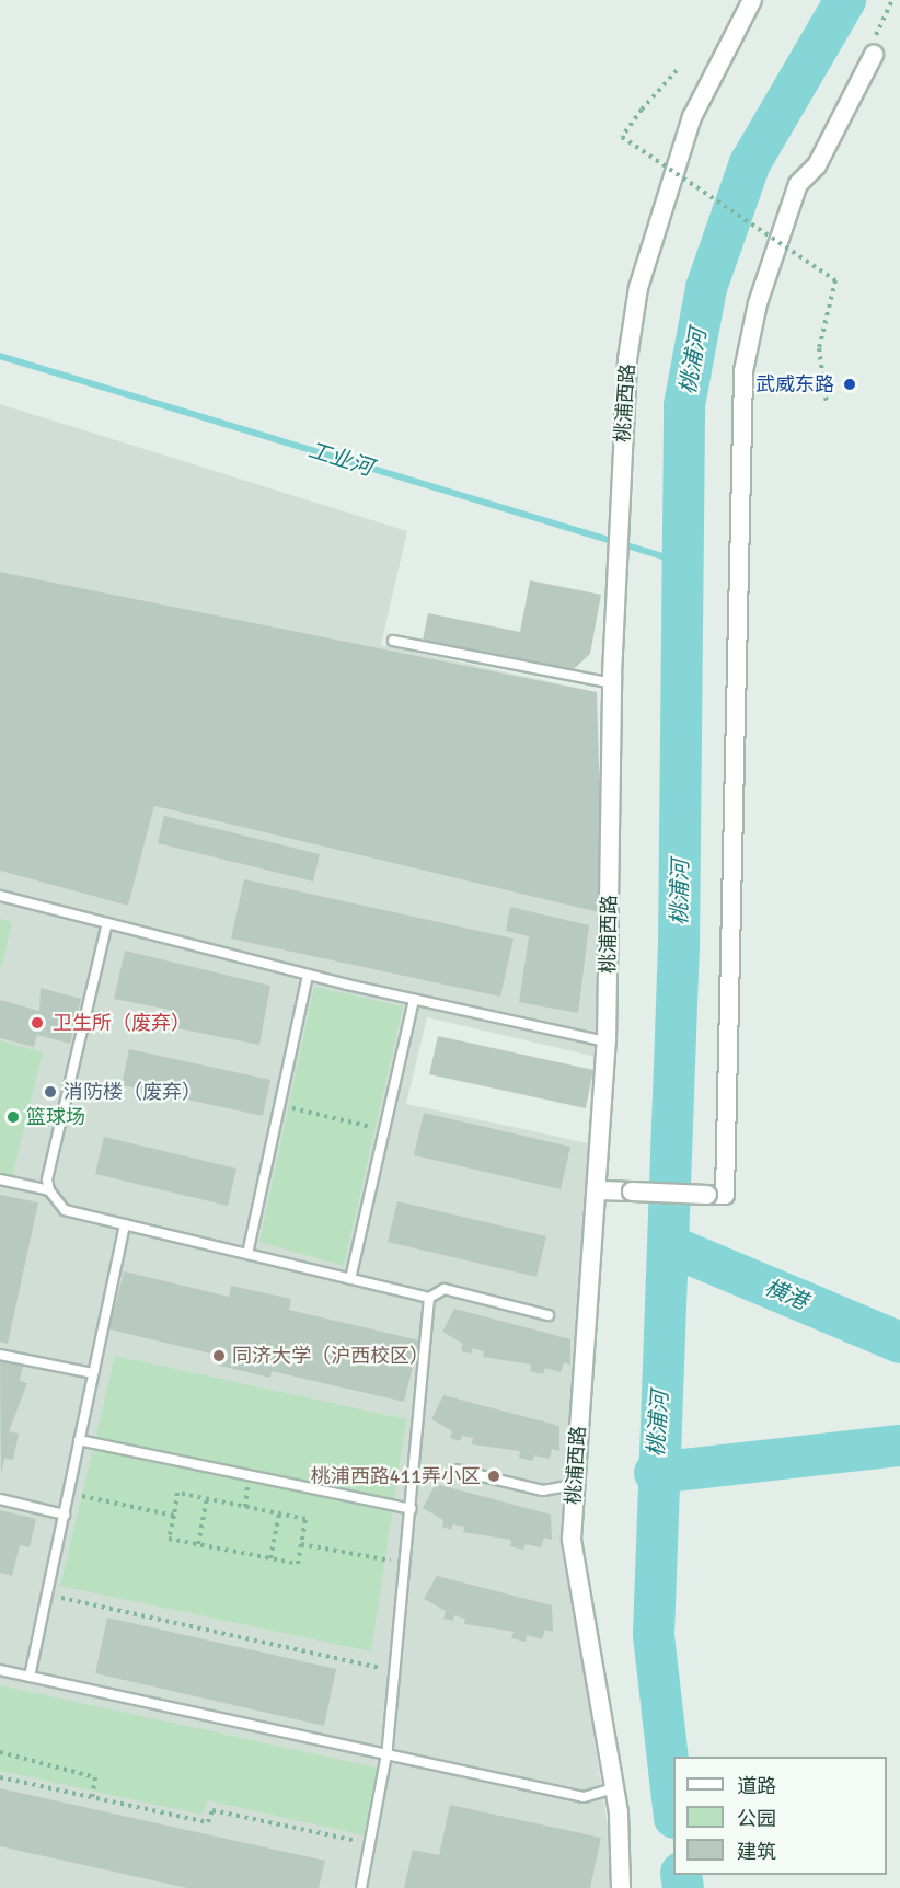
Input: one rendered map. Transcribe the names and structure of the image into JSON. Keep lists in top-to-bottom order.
{
  "streets": {
    "street": ["桃浦西路"]
  },
  "water": ["桃浦河", "工业河", "横港"],
  "places": [
    "武威东路",
    "卫生所（废弃）",
    "消防楼（废弃）",
    "篮球场",
    "同济大学（沪西校区）",
    "桃浦西路411弄小区"
  ],
  "legend": ["道路", "公园", "建筑"]
}
